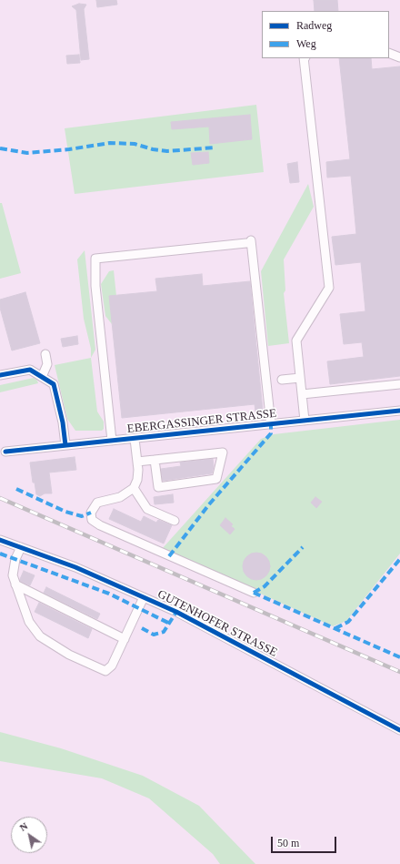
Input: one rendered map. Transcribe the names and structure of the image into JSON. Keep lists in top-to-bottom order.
{
  "streets": {
    "street": ["EBERGASSINGER STRASSE", "GUTENHOFER STRASSE"]
  },
  "legend": ["Radweg", "Weg"],
  "scale_bar": "50 m",
  "north": "top left"
}
